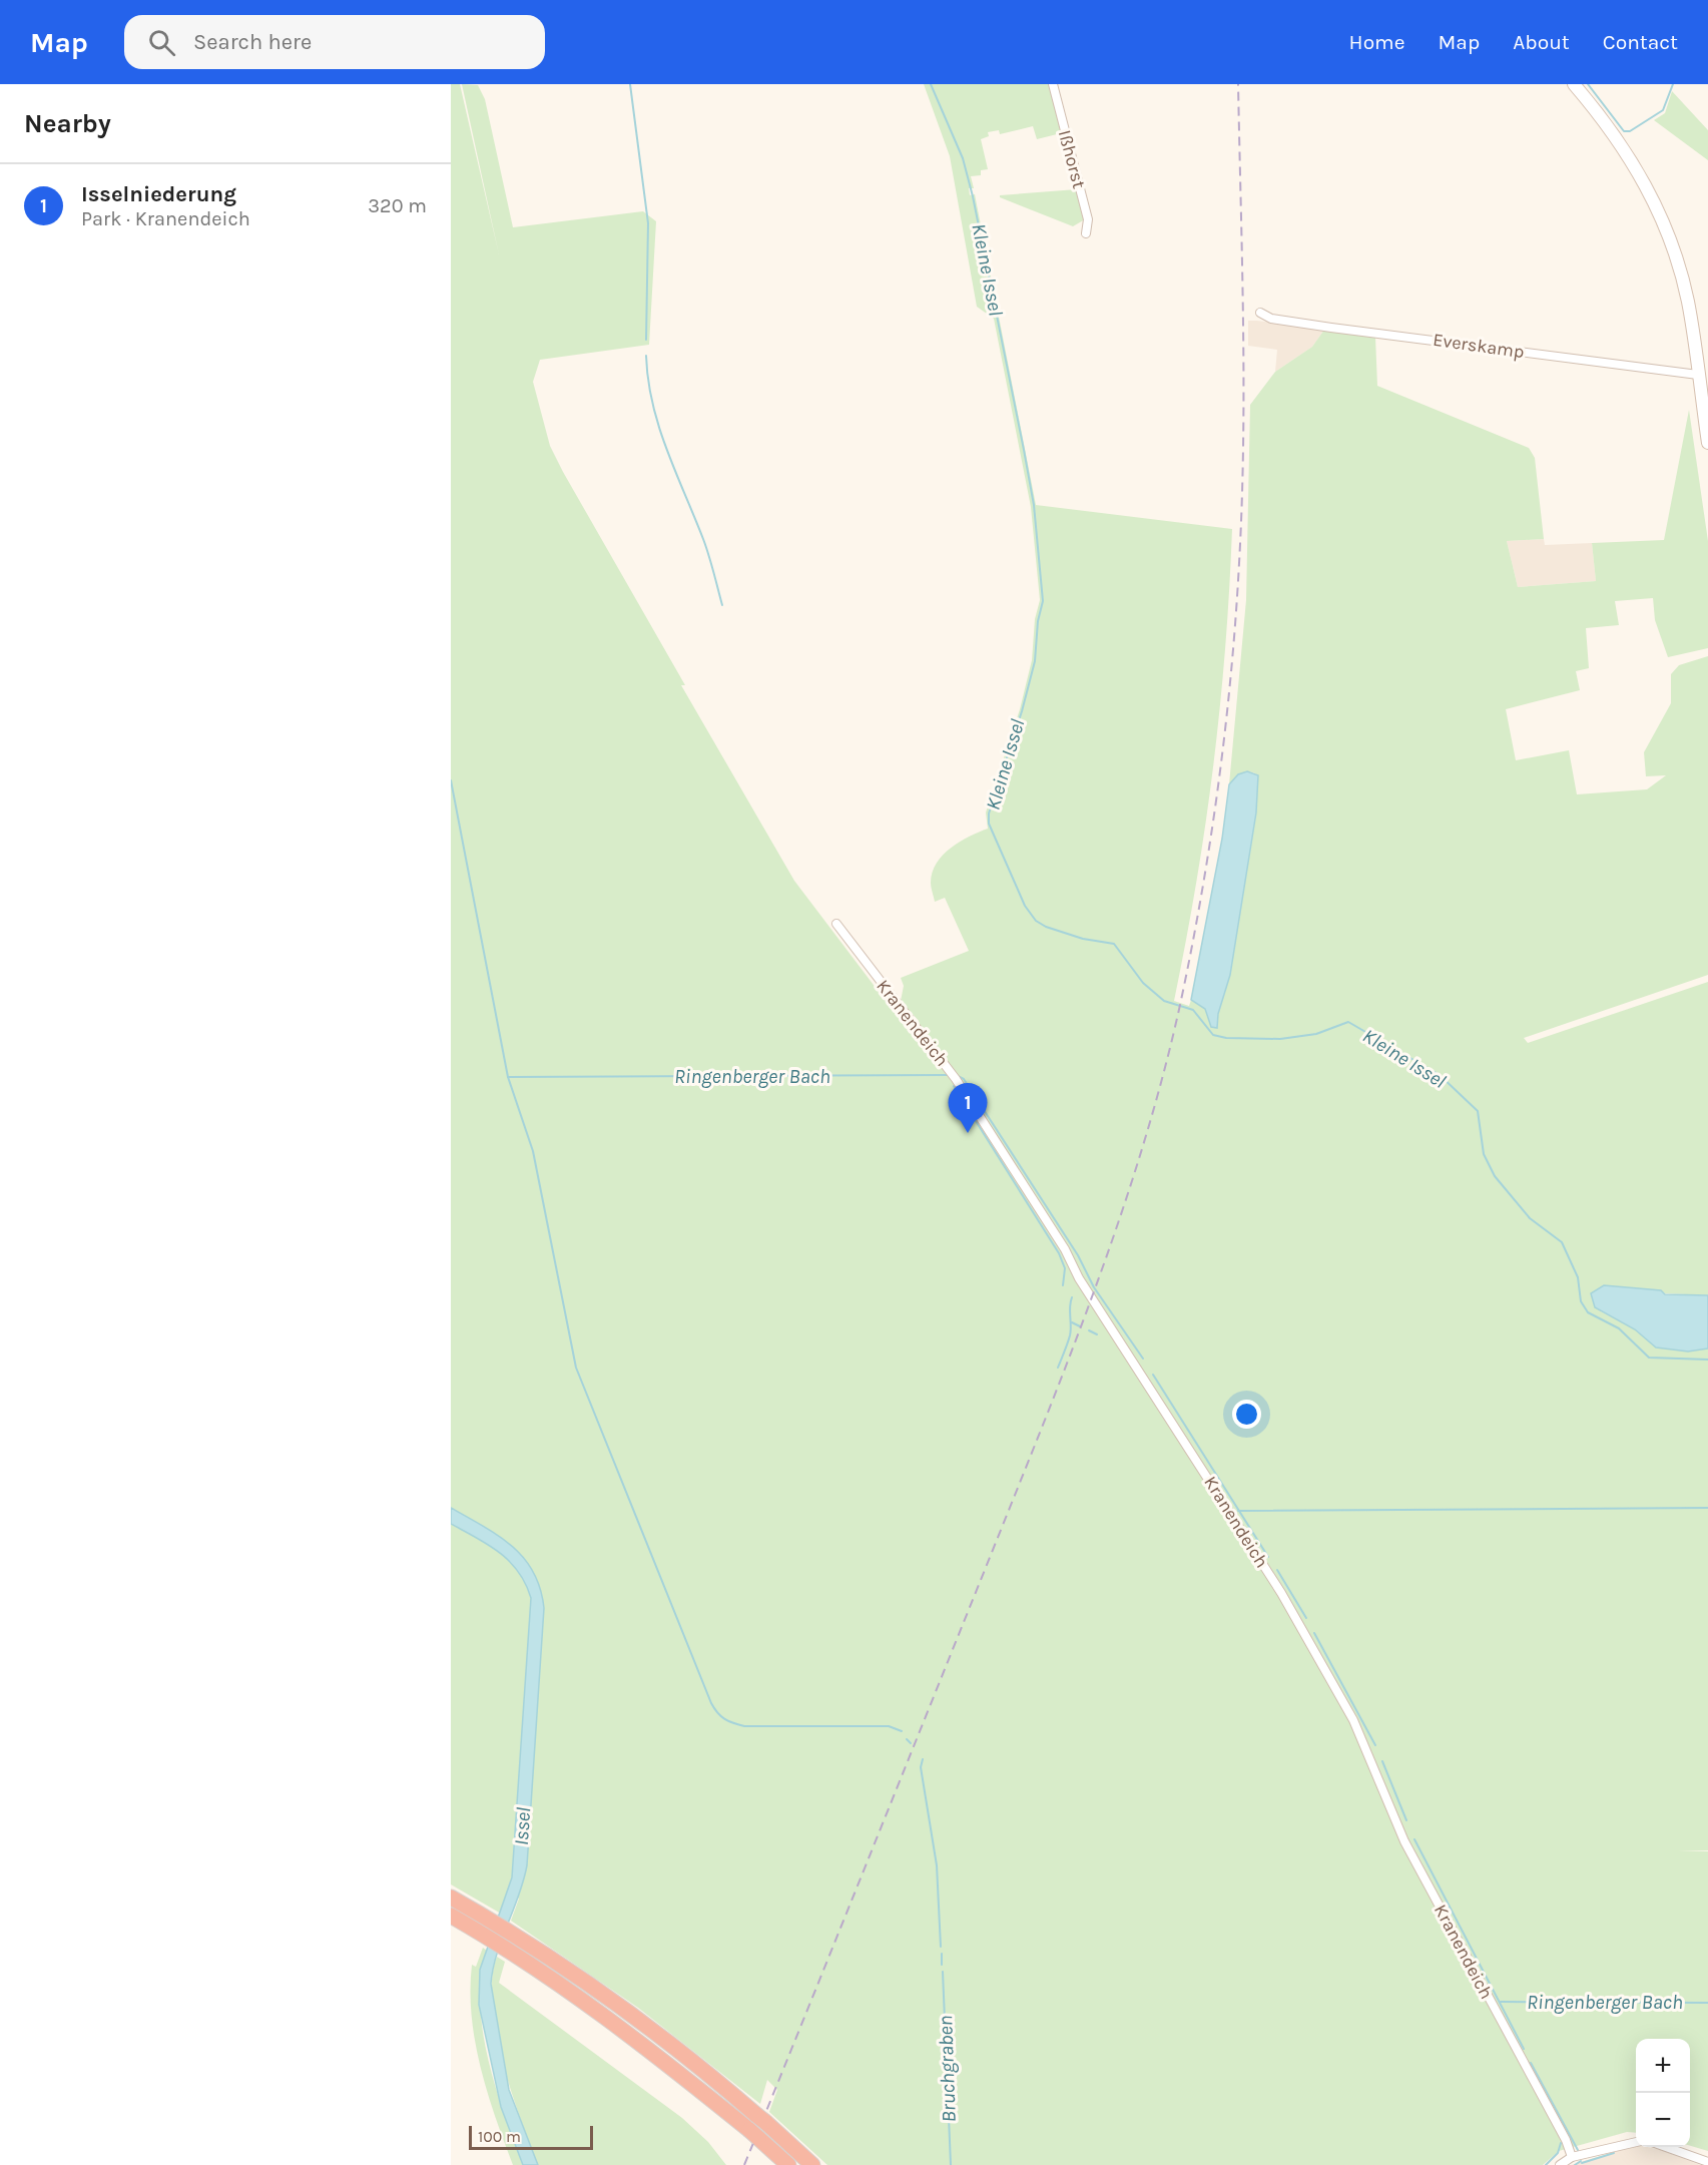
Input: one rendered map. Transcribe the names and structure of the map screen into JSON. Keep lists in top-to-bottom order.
{
  "streets": {
    "street": ["Ißhorst", "Everskamp", "Kranendeich"]
  },
  "water": [
    "Kleine Issel",
    "Ringenberger Bach",
    "Issel",
    "Bruchgraben"
  ],
  "scale_bar": "100 m",
  "page": {
    "header": "Map",
    "search": "Search here",
    "nav": [
      "Home",
      "Map",
      "About",
      "Contact"
    ],
    "heading": "Nearby",
    "list": [
      {
        "mark": "1",
        "name": "Isselniederung",
        "note": "Park · Kranendeich",
        "value": "320 m"
      }
    ],
    "pins": "1",
    "map_buttons": ["+", "−"],
    "scale": "100 m"
  }
}
